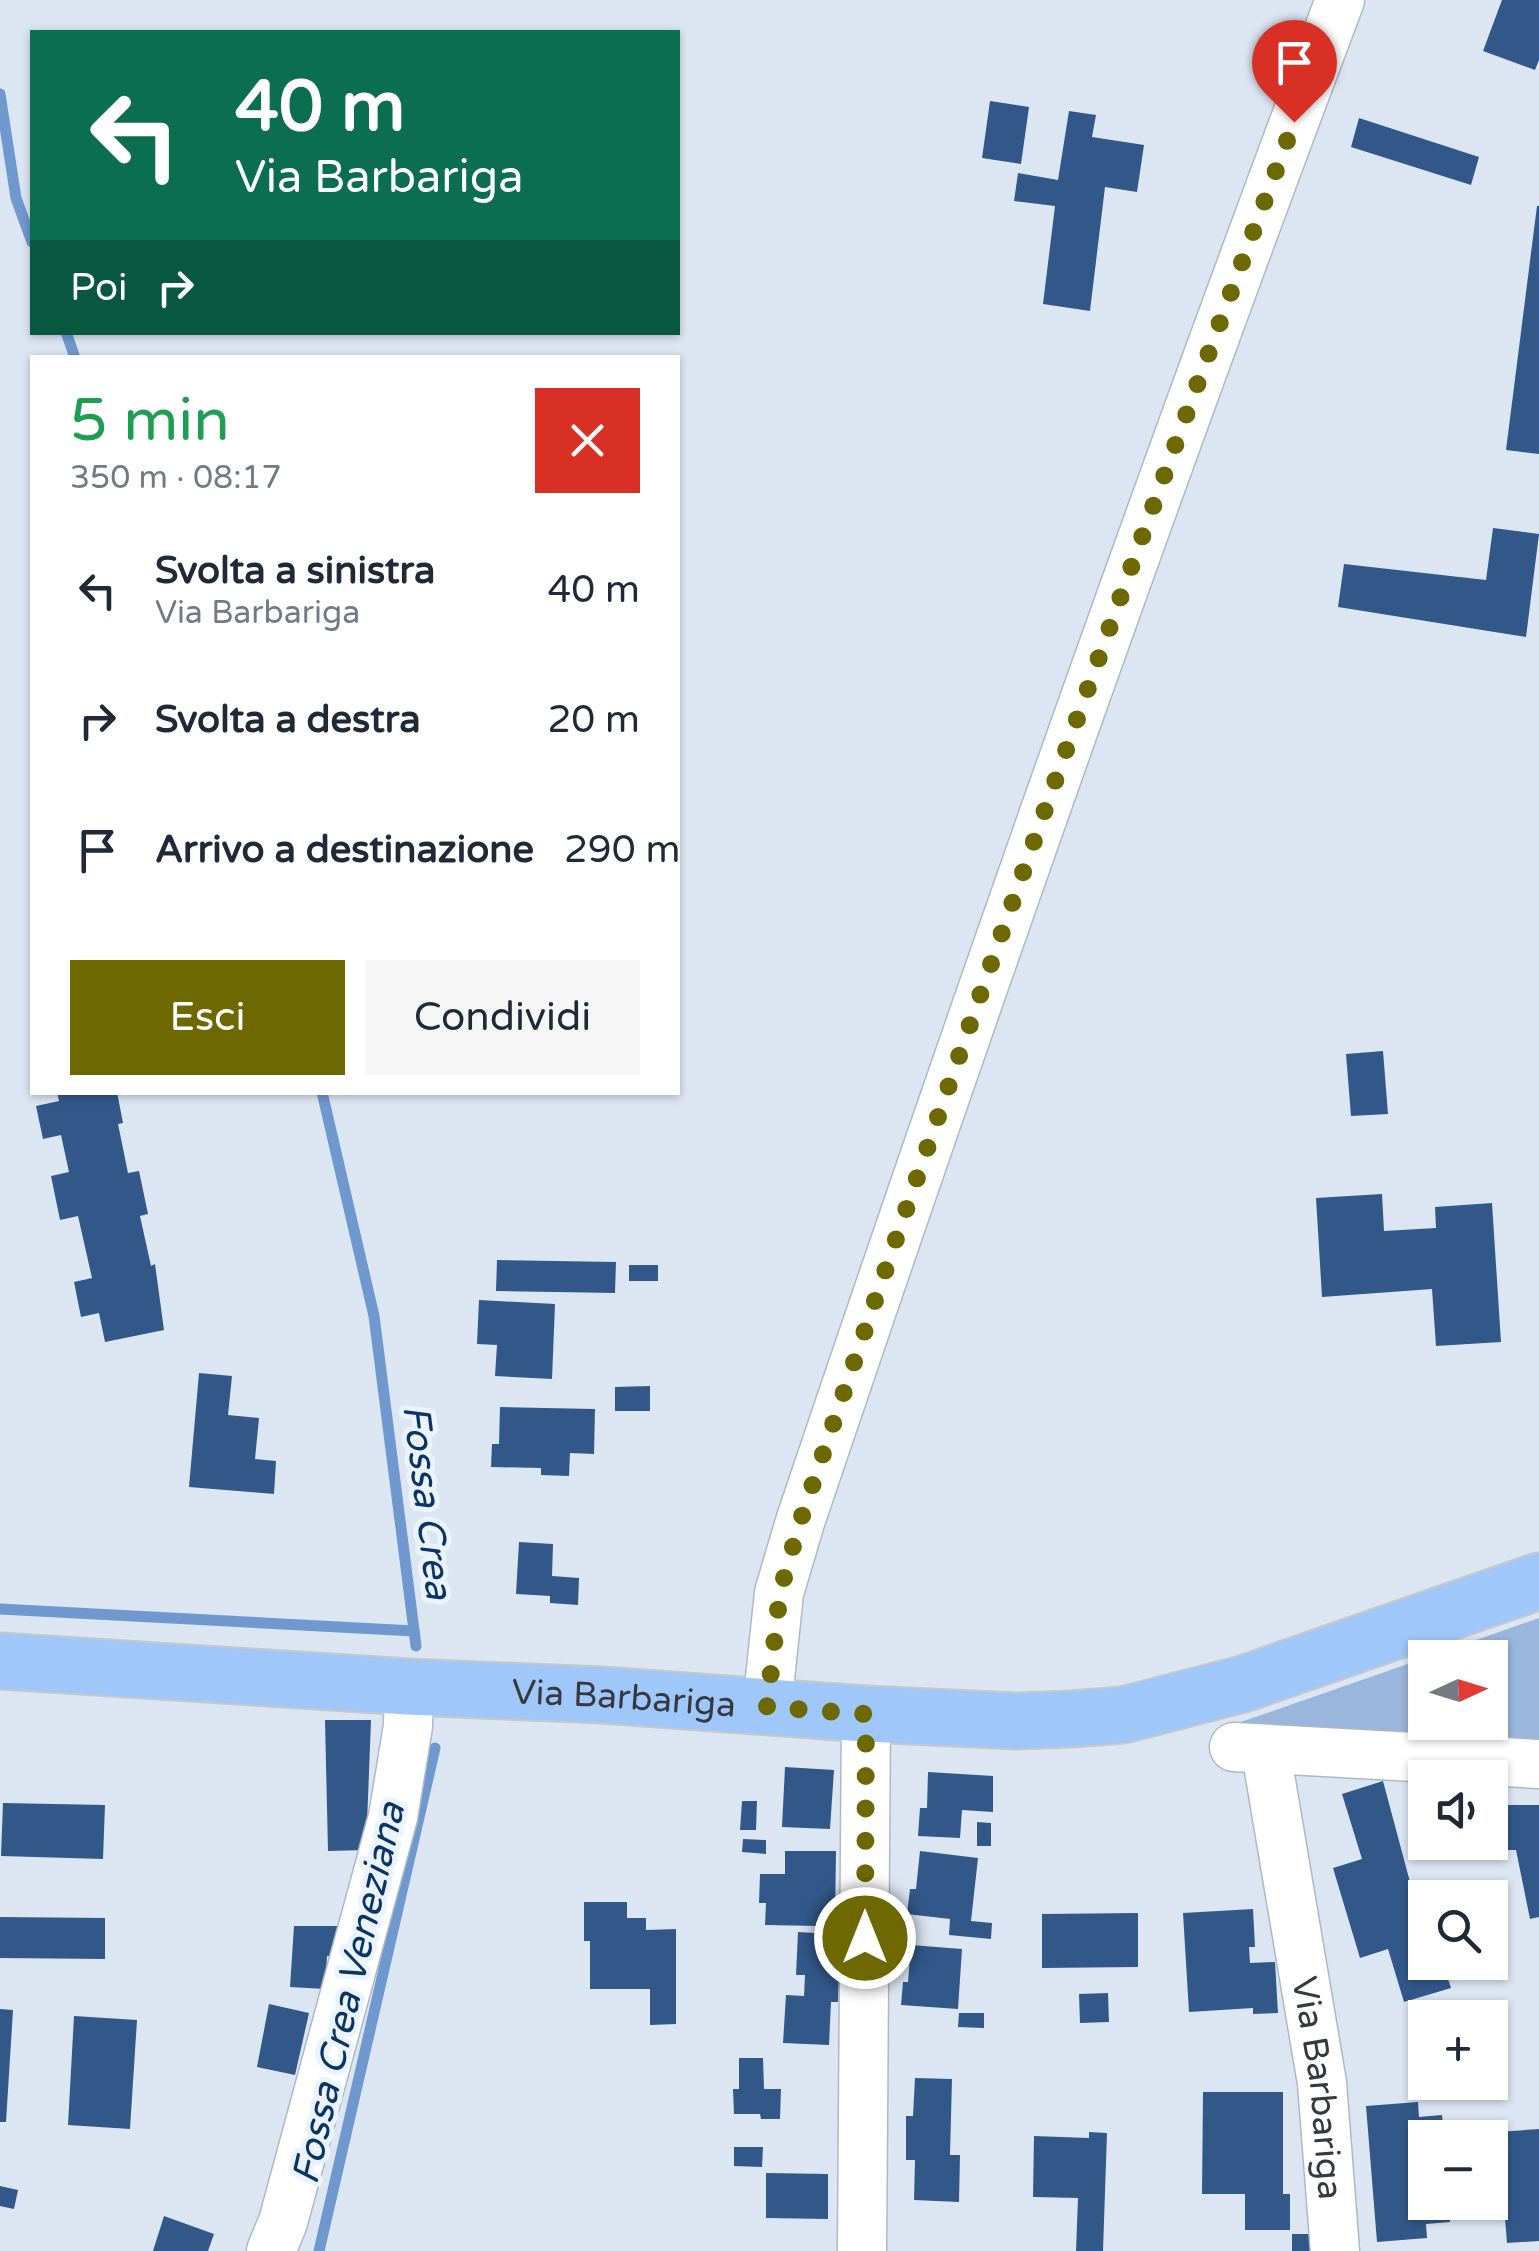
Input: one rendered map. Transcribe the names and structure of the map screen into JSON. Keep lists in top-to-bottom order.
{
  "streets": {
    "main road": ["Via Barbariga"]
  },
  "water": ["Fossa Crea", "Fossa Crea Veneziana"],
  "north": "right",
  "page": {
    "turn": ["40 m", "Via Barbariga"],
    "then": "Poi",
    "heading": ["5 min", "350 m · 08:17"],
    "list": [
      {
        "name": "Svolta a sinistra",
        "note": "Via Barbariga",
        "value": "40 m"
      },
      {
        "name": "Svolta a destra",
        "value": "20 m"
      },
      {
        "name": "Arrivo a destinazione",
        "value": "290 m"
      }
    ],
    "buttons": ["Esci", "Condividi"],
    "map_buttons": ["+", "−"]
  }
}
